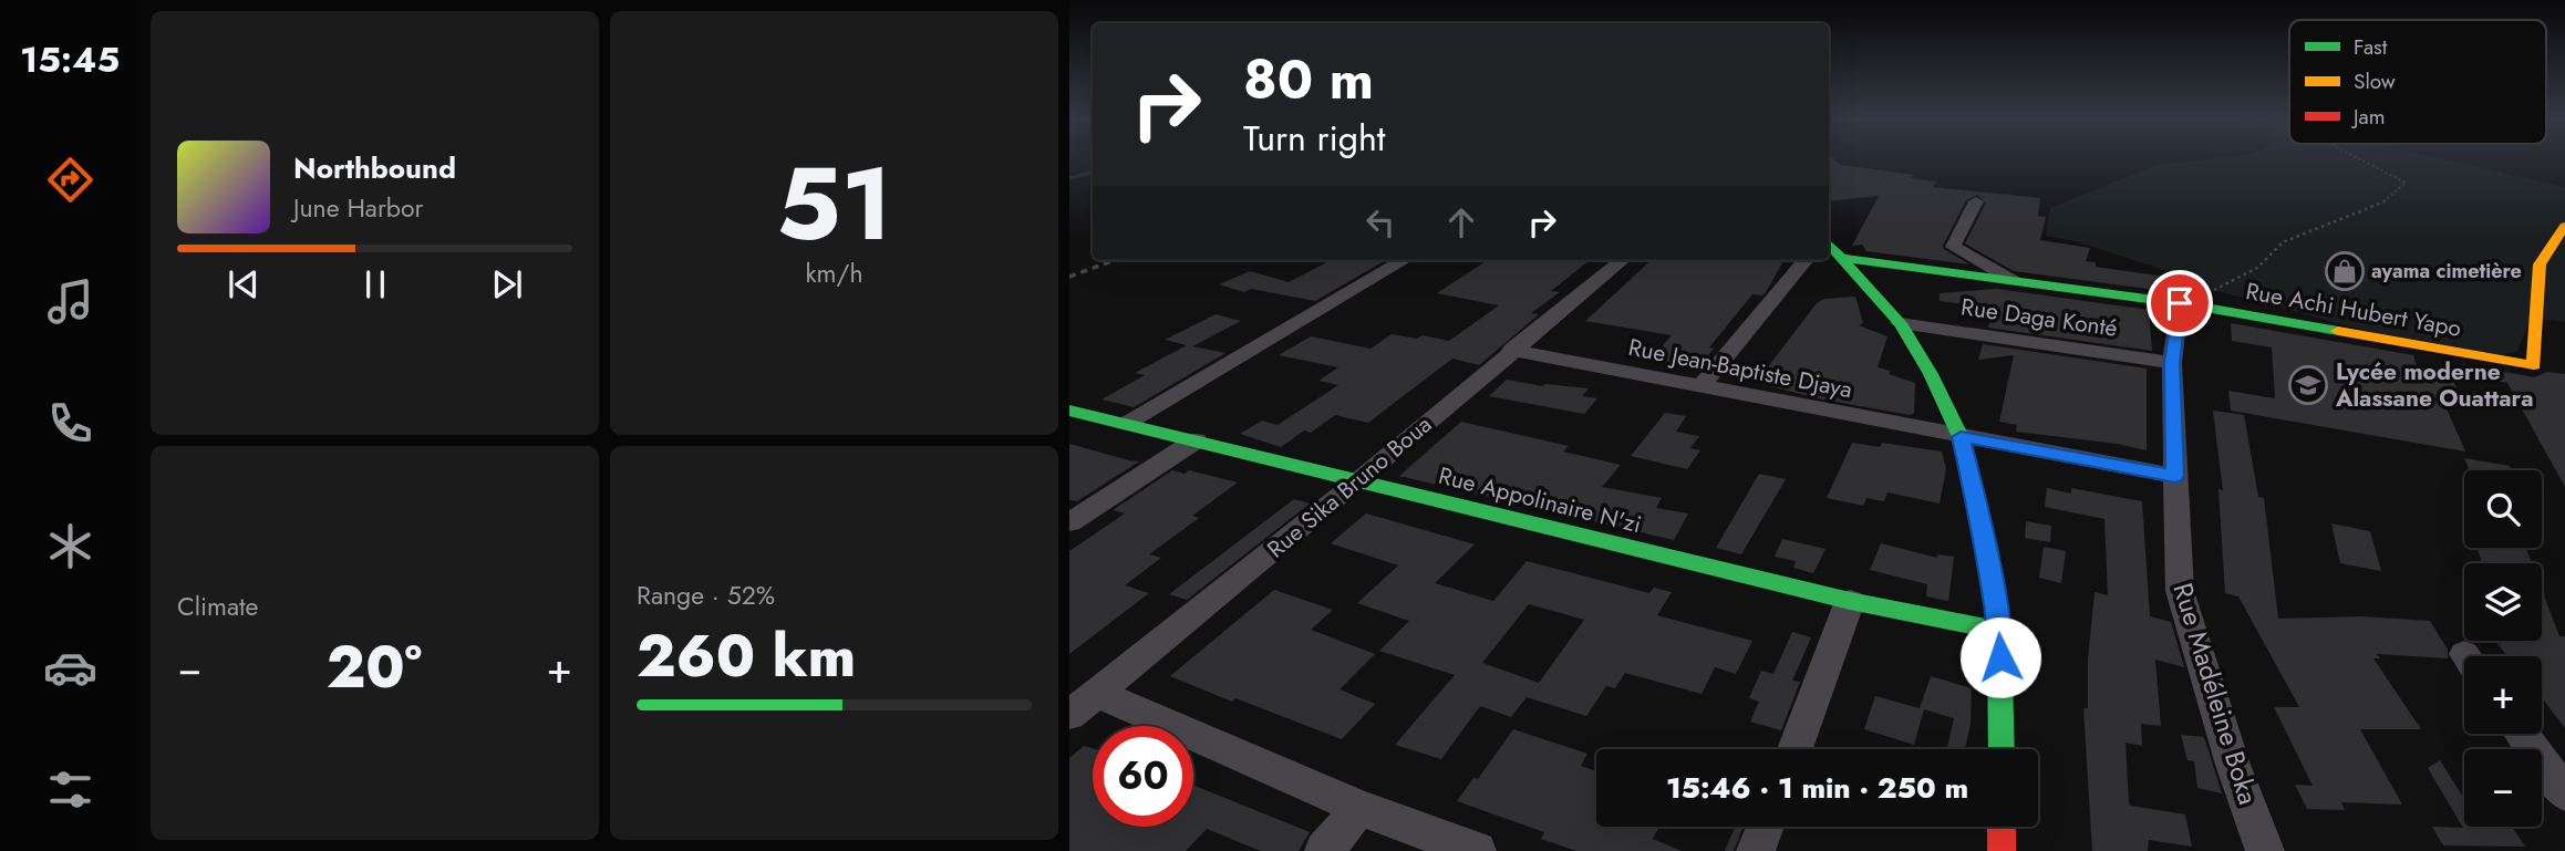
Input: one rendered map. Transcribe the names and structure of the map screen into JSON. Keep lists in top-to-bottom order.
{
  "streets": {
    "street": [
      "Rue Achi Hubert Yapo",
      "Rue Daga Konté",
      "Rue Jean-Baptiste Djaya",
      "Rue Sika Bruno Boua",
      "Rue Appolinaire N'zi",
      "Rue Madéleine Boka"
    ]
  },
  "crossings": [
    ["Rue Achi Hubert Yapo", "Rue Madéleine Boka"],
    ["Rue Daga Konté", "Rue Madéleine Boka"],
    ["Rue Jean-Baptiste Djaya", "Rue Sika Bruno Boua"],
    ["Rue Jean-Baptiste Djaya", "Rue Madéleine Boka"],
    ["Rue Sika Bruno Boua", "Rue Appolinaire N'zi"]
  ],
  "places": {
    "shop": ["ayama cimetière"],
    "school or university": ["Lycée moderne Alassane Ouattara"]
  },
  "legend": ["Fast", "Slow", "Jam"],
  "page": {
    "tabs": "15:45",
    "tile": [
      ["51", "km/h"],
      "Climate",
      ["Range · 52%", "260 km"]
    ],
    "turn": ["80 m", "Turn right"],
    "song": ["Northbound", "June Harbor"],
    "map_buttons": ["+", "−"],
    "heat": ["−", "20°", "+"],
    "limit": "60",
    "trip": "15:46 · 1 min · 250 m"
  }
}
